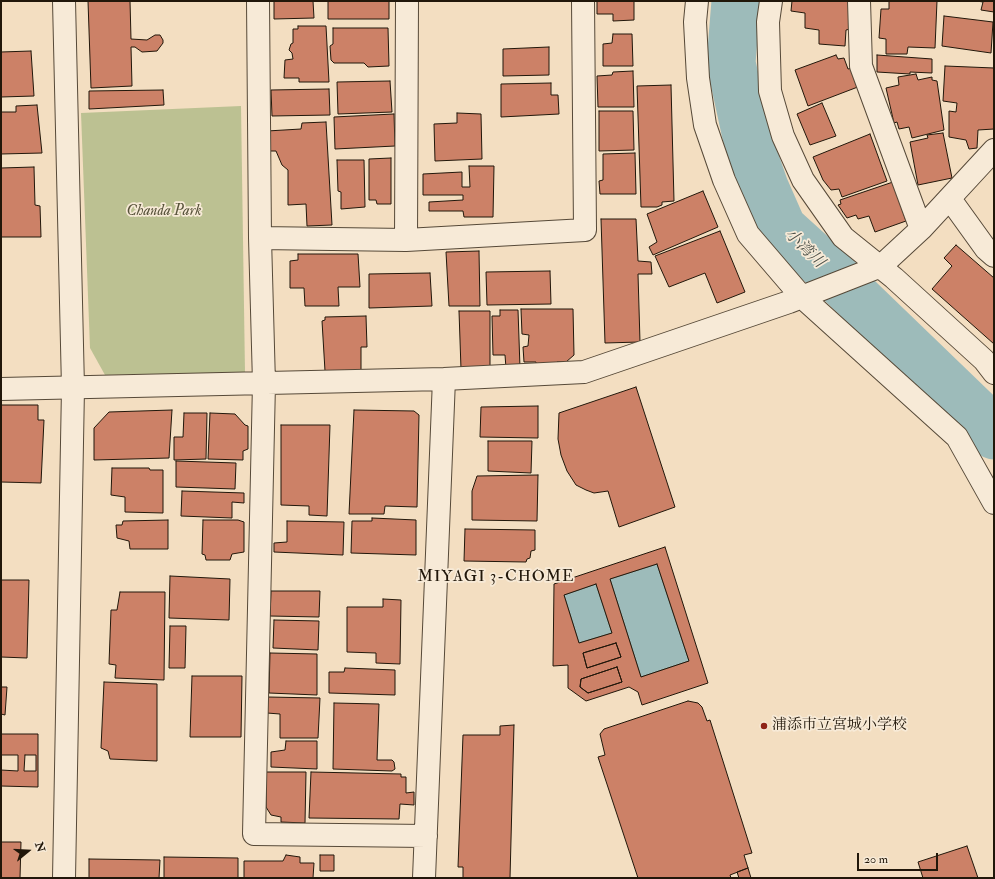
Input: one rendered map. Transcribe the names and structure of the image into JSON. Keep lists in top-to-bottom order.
{
  "districts": ["MIYAGI 3-CHOME"],
  "water": ["小湾川"],
  "parks": ["Chanda Park"],
  "places": ["浦添市立宮城小学校"],
  "scale_bar": "20 m",
  "north": "right"
}
